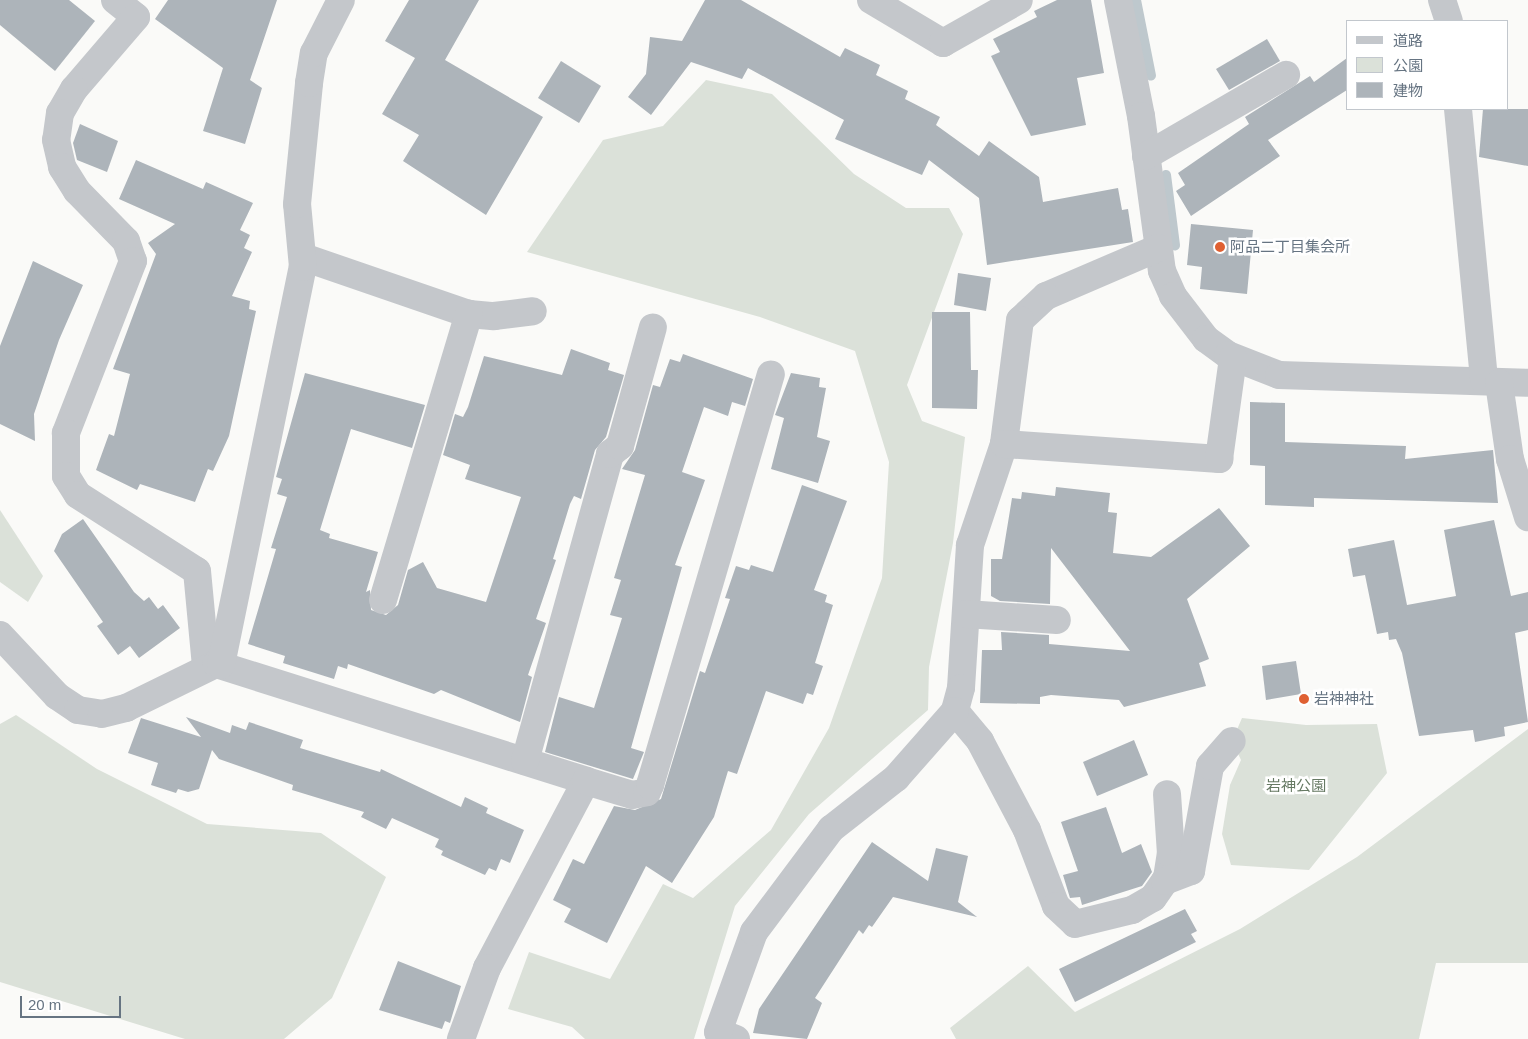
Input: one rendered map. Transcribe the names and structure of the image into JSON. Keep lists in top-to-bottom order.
{
  "parks": ["岩神公園"],
  "places": ["阿品二丁目集会所", "岩神神社"],
  "legend": ["道路", "公園", "建物"],
  "scale_bar": "20 m"
}
